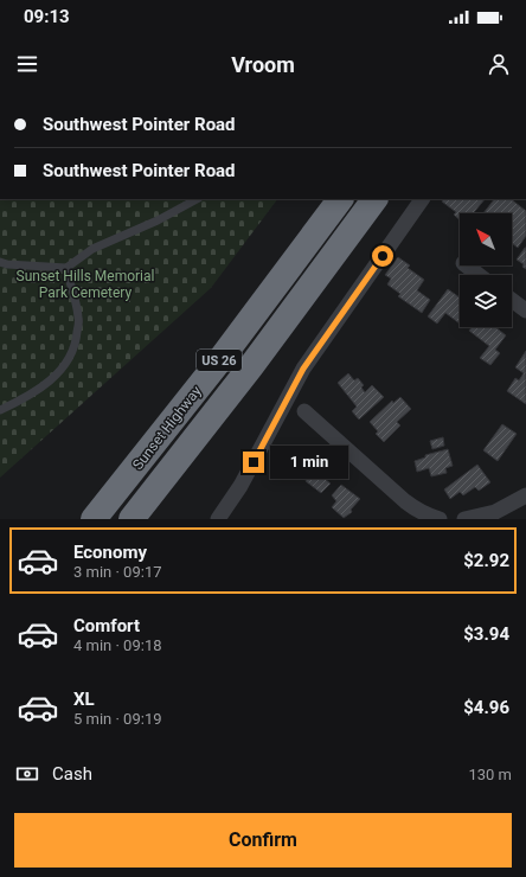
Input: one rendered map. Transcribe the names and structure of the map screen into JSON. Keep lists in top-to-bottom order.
{
  "streets": {
    "highway": ["US 26", "Sunset Highway"]
  },
  "parks": ["Sunset Hills Memorial Park Cemetery"],
  "north": "top left",
  "page": {
    "status": "09:13",
    "header": "Vroom",
    "banner": ["Southwest Pointer Road", "Southwest Pointer Road"],
    "bubble": "1 min",
    "list": [
      {
        "name": "Economy",
        "note": "3 min · 09:17",
        "value": "$2.92"
      },
      {
        "name": "Comfort",
        "note": "4 min · 09:18",
        "value": "$3.94"
      },
      {
        "name": "XL",
        "note": "5 min · 09:19",
        "value": "$4.96"
      }
    ],
    "pay": ["Cash", "130 m"],
    "buttons": "Confirm"
  }
}
